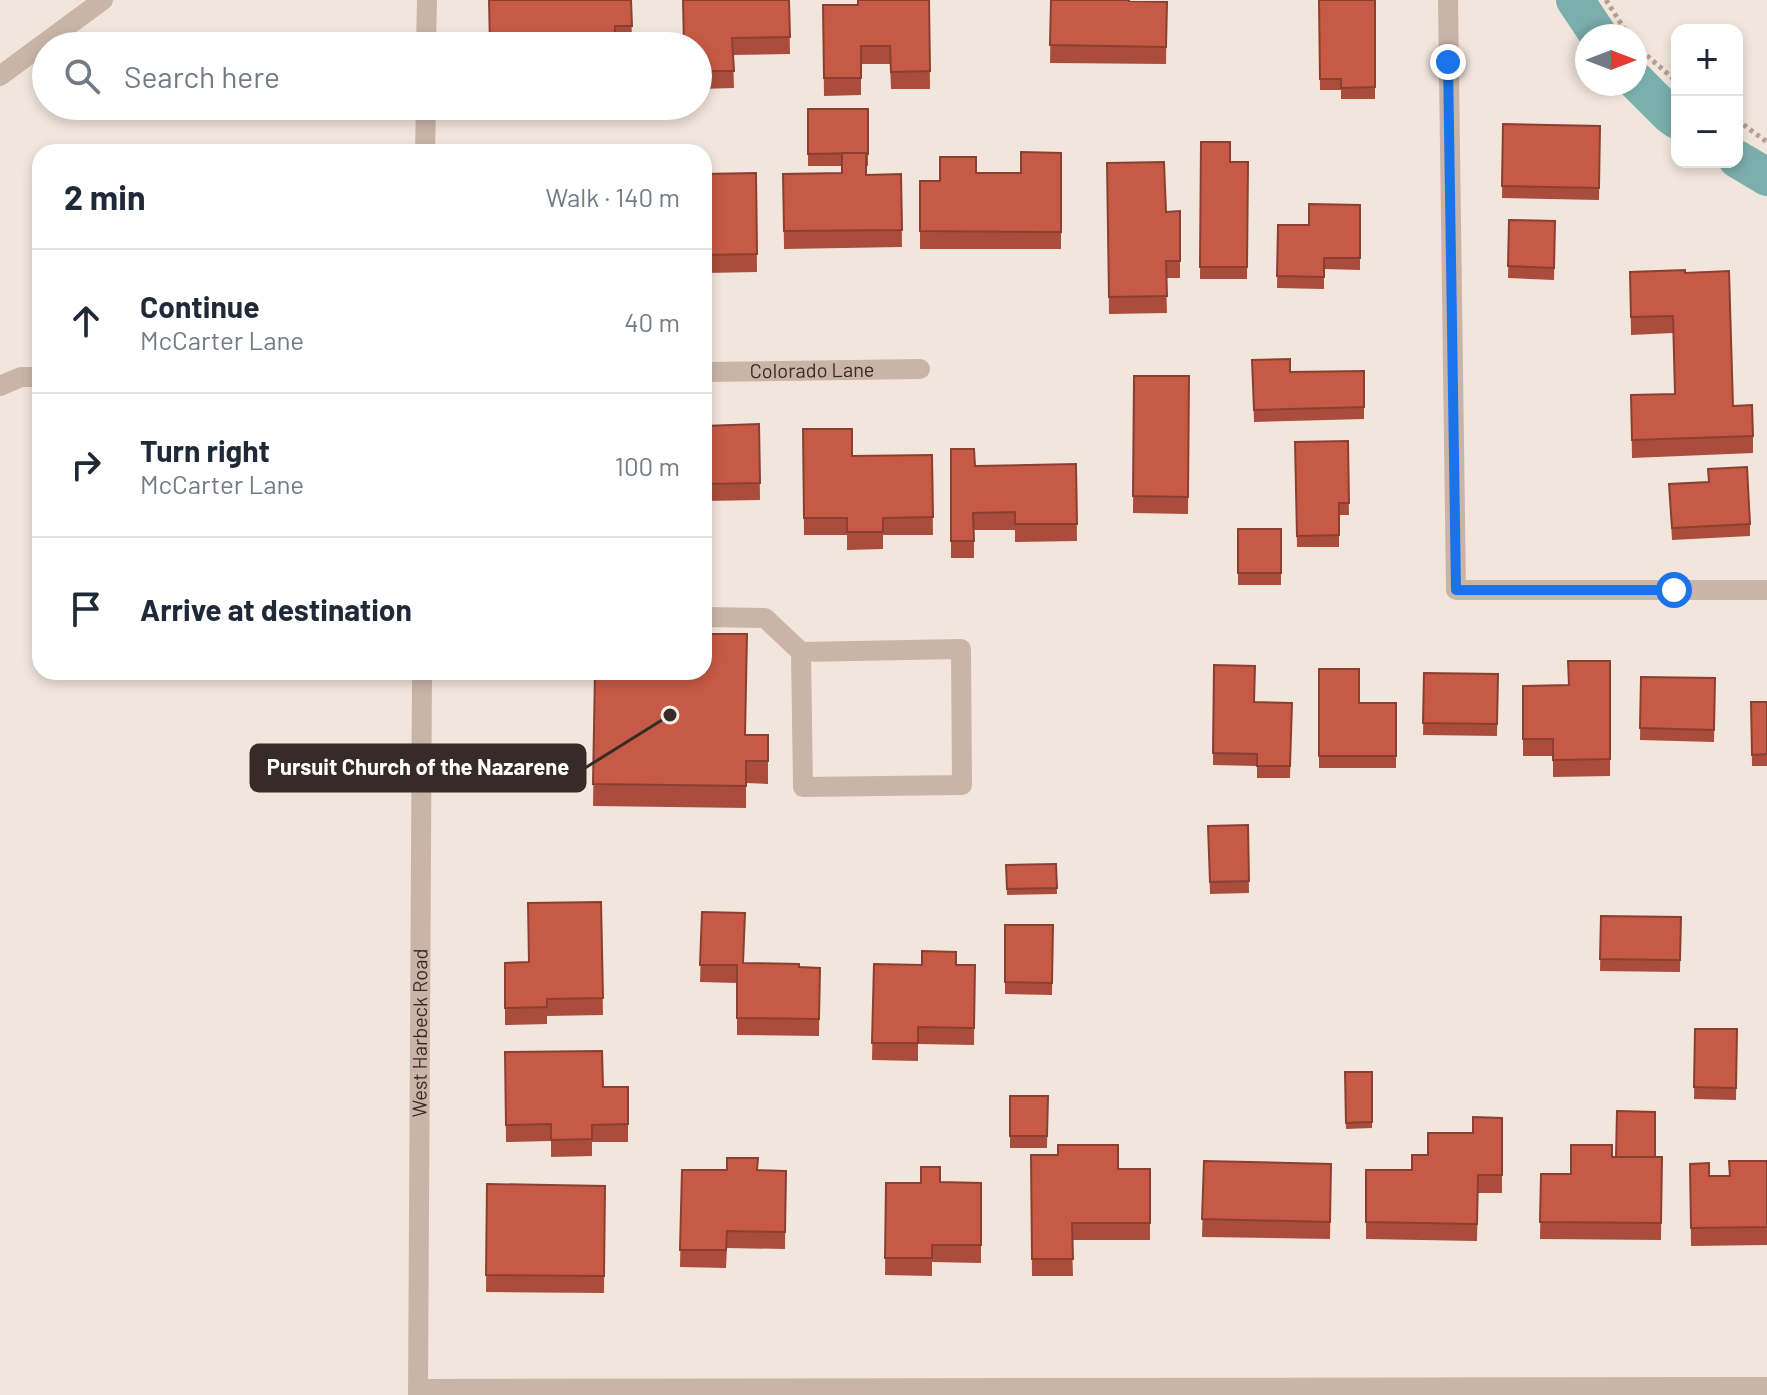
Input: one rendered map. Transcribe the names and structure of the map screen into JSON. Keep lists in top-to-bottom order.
{
  "streets": {
    "street": ["Colorado Lane", "West Harbeck Road"]
  },
  "places": ["Pursuit Church of the Nazarene"],
  "north": "right",
  "page": {
    "map_buttons": ["+", "−"],
    "search": "Search here",
    "heading": ["2 min", "Walk · 140 m"],
    "list": [
      ["Continue", "McCarter Lane", "40 m"],
      ["Turn right", "McCarter Lane", "100 m"],
      "Arrive at destination"
    ]
  }
}
